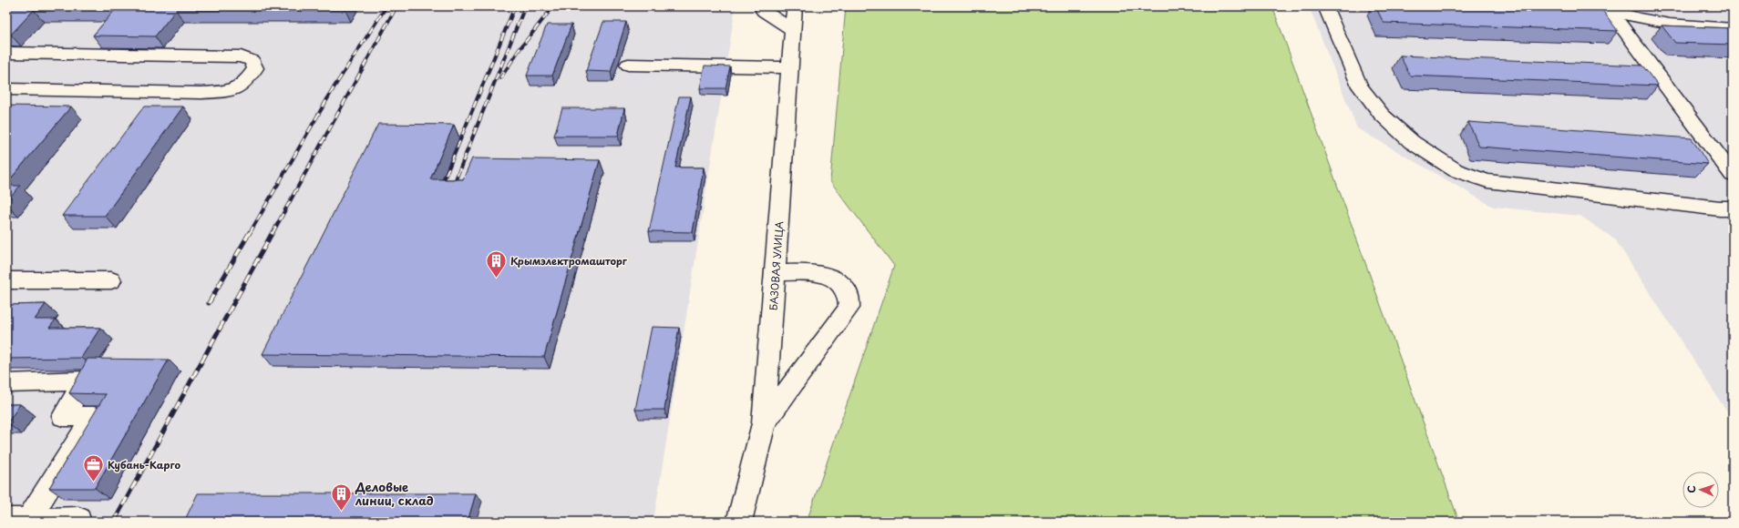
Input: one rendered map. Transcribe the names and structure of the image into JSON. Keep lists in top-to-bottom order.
{
  "streets": {
    "street": ["БАЗОВАЯ УЛИЦА"]
  },
  "places": {
    "building": ["Крымэлектромашторг", "Деловые линии, склад"],
    "office": ["Кубань-Карго"]
  },
  "north": "left"
}
